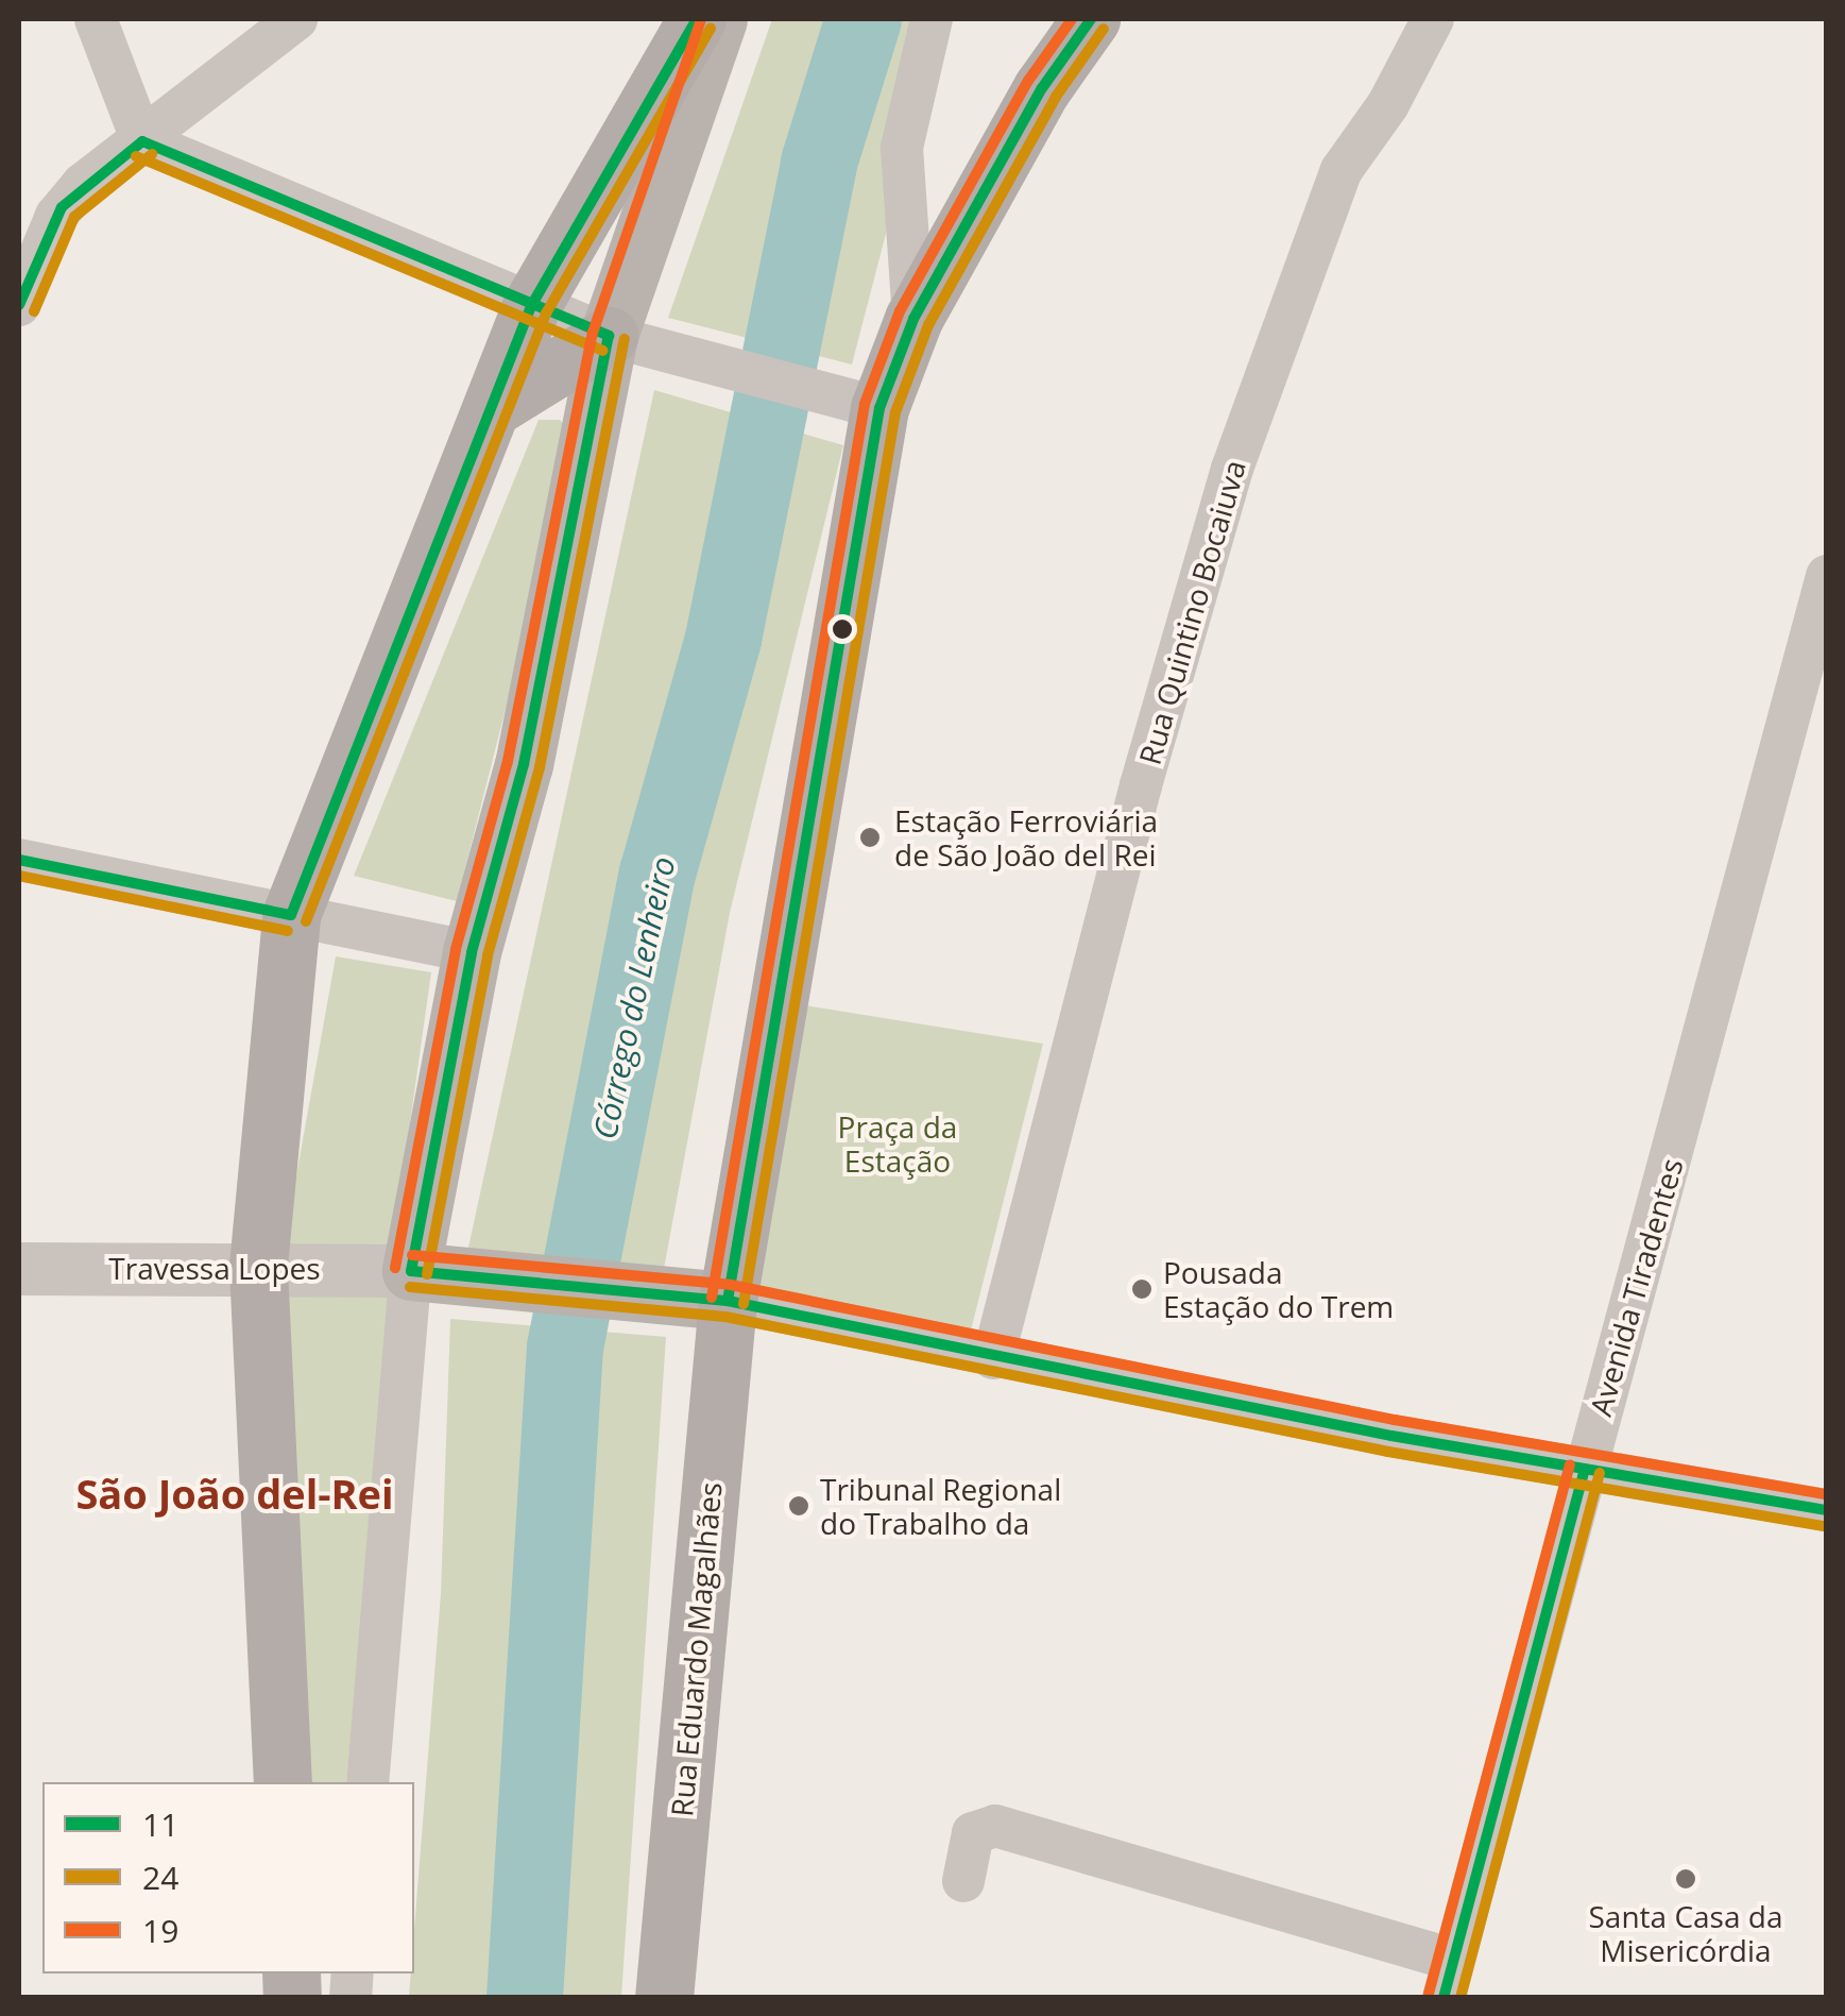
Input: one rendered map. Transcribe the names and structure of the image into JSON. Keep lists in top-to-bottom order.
{
  "streets": {
    "highway": ["Rua Eduardo Magalhães"],
    "street": ["Rua Quintino Bocaiuva", "Travessa Lopes", "Avenida Tiradentes"]
  },
  "districts": ["São João del-Rei"],
  "water": ["Córrego do Lenheiro"],
  "parks": ["Praça da Estação"],
  "places": [
    "Estação Ferroviária de São João del Rei",
    "Pousada Estação do Trem",
    "Tribunal Regional do Trabalho da",
    "Santa Casa da Misericórdia"
  ],
  "lines": ["transit line 11", "transit line 19", "transit line 24"],
  "legend": ["11", "24", "19"]
}
